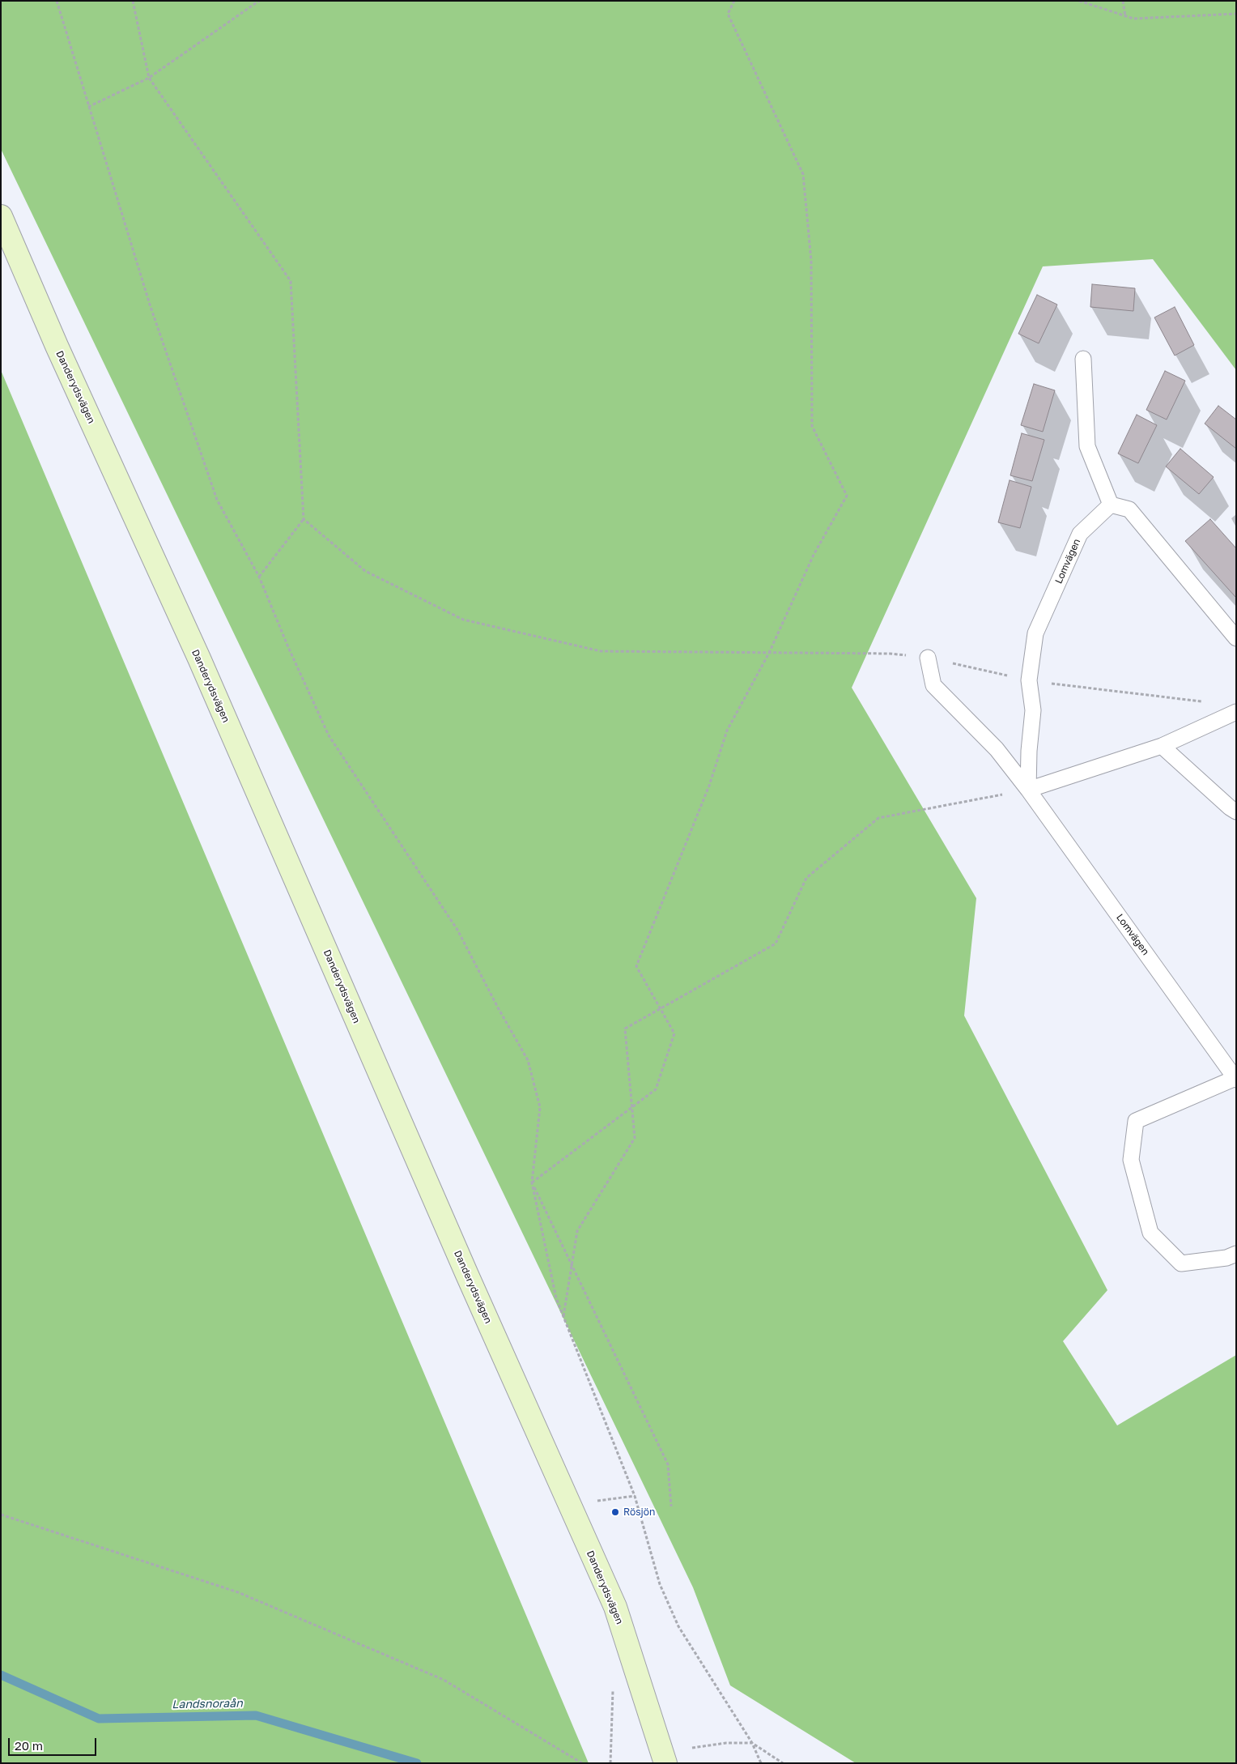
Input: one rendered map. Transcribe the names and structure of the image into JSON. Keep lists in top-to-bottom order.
{
  "streets": {
    "main road": ["Danderydsvägen"],
    "lane": ["Lomvägen"]
  },
  "water": ["Landsnoraån"],
  "places": ["Rösjön"],
  "scale_bar": "20 m"
}
